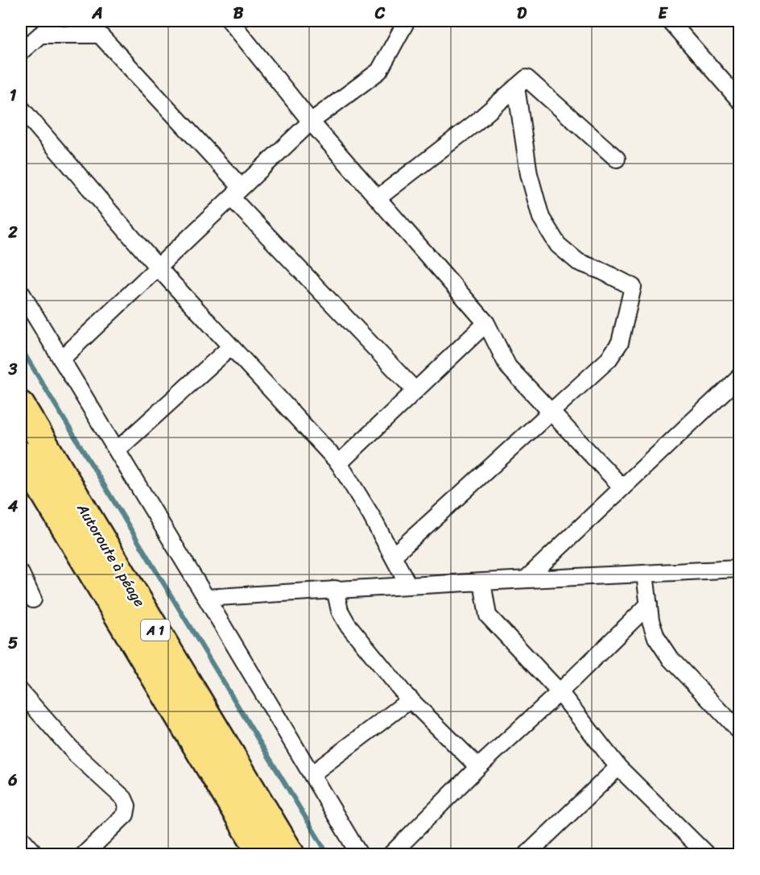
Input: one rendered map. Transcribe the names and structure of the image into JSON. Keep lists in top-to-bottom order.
{
  "streets": {
    "highway": ["Autoroute à péage", "A 1"]
  },
  "grid": {
    "columns": [
      "A",
      "B",
      "C",
      "D",
      "E"
    ],
    "rows": [
      "1",
      "2",
      "3",
      "4",
      "5",
      "6"
    ]
  }
}
